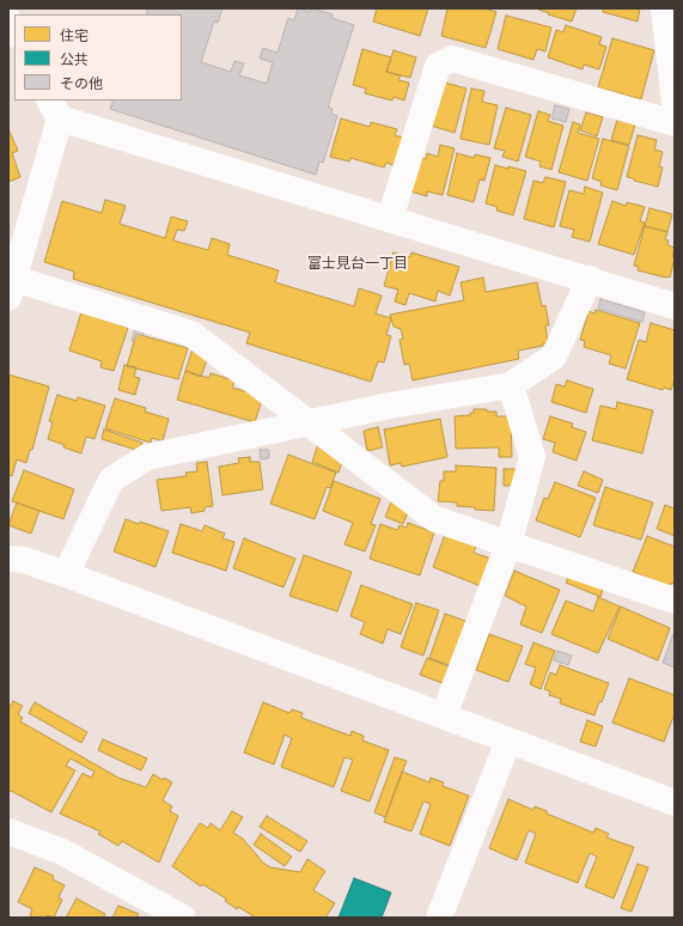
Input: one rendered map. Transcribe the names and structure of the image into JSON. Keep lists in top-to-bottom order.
{
  "districts": ["富士見台一丁目"],
  "legend": ["住宅", "公共", "その他"]
}
